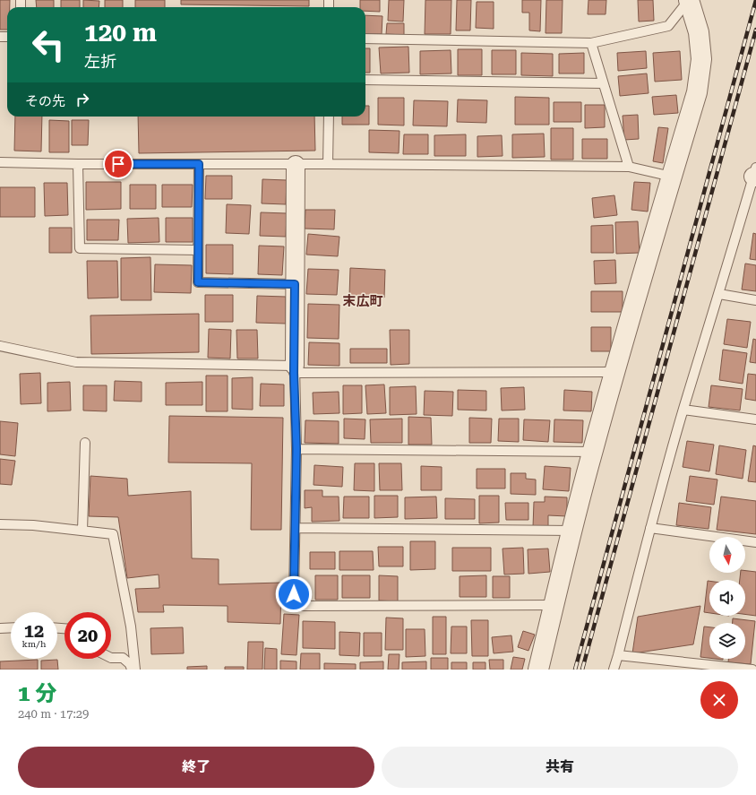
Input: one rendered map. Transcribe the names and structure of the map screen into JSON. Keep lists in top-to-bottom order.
{
  "districts": ["末広町"],
  "north": "bottom",
  "page": {
    "turn": ["120 m", "左折"],
    "then": "その先",
    "speed": "12 km/h",
    "limit": "20",
    "heading": ["1 分", "240 m · 17:29"],
    "buttons": ["終了", "共有"]
  }
}
